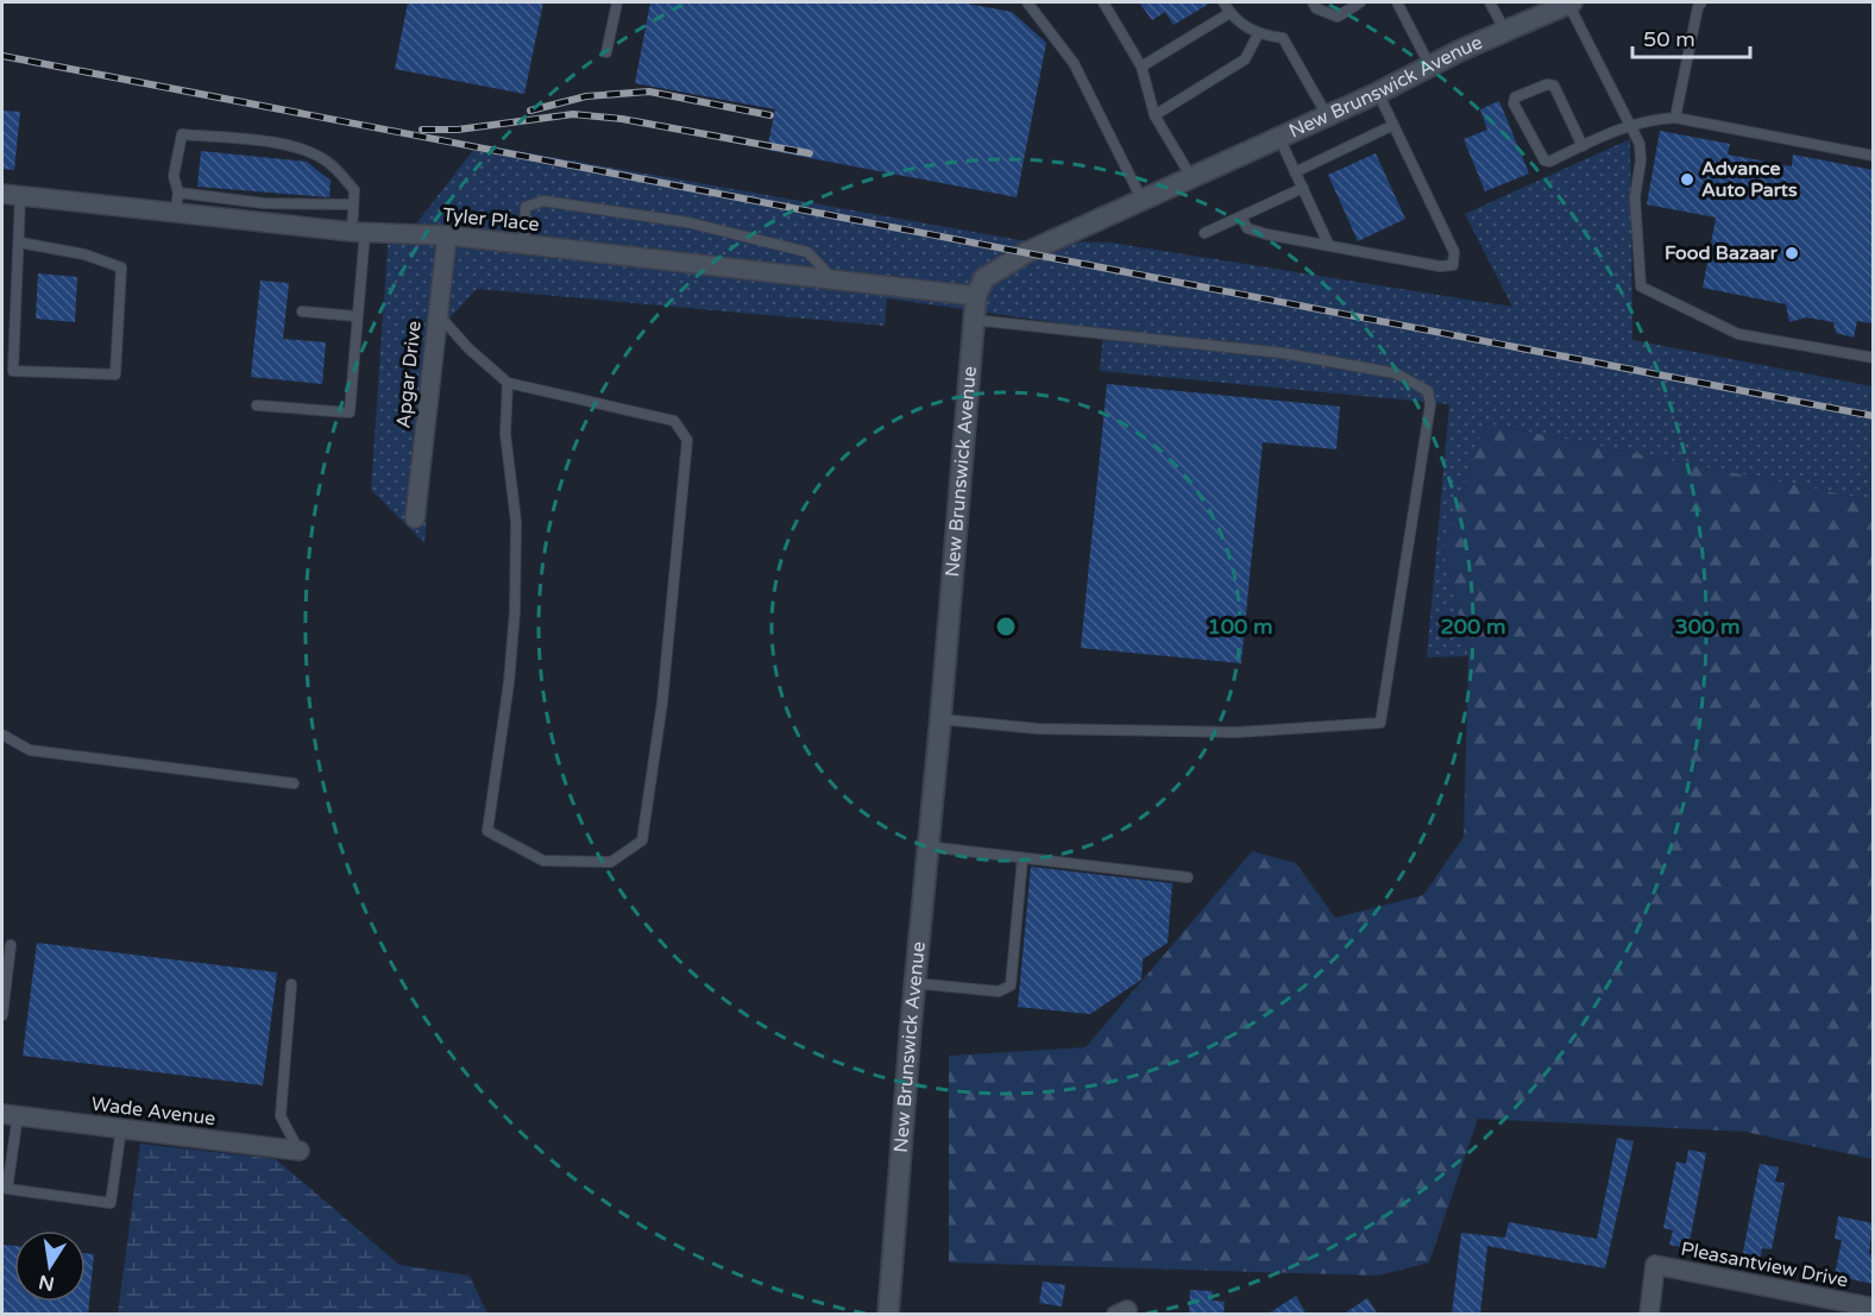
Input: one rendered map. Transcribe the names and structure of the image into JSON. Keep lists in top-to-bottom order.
{
  "streets": {
    "street": [
      "New Brunswick Avenue",
      "Tyler Place",
      "Apgar Drive",
      "Wade Avenue",
      "Pleasantview Drive"
    ]
  },
  "crossings": [
    ["New Brunswick Avenue", "Tyler Place"],
    ["Tyler Place", "Apgar Drive"]
  ],
  "places": ["Advance Auto Parts", "Food Bazaar"],
  "scale_bar": "50 m",
  "north": "bottom",
  "rings": ["100 m", "200 m", "300 m"]
}
